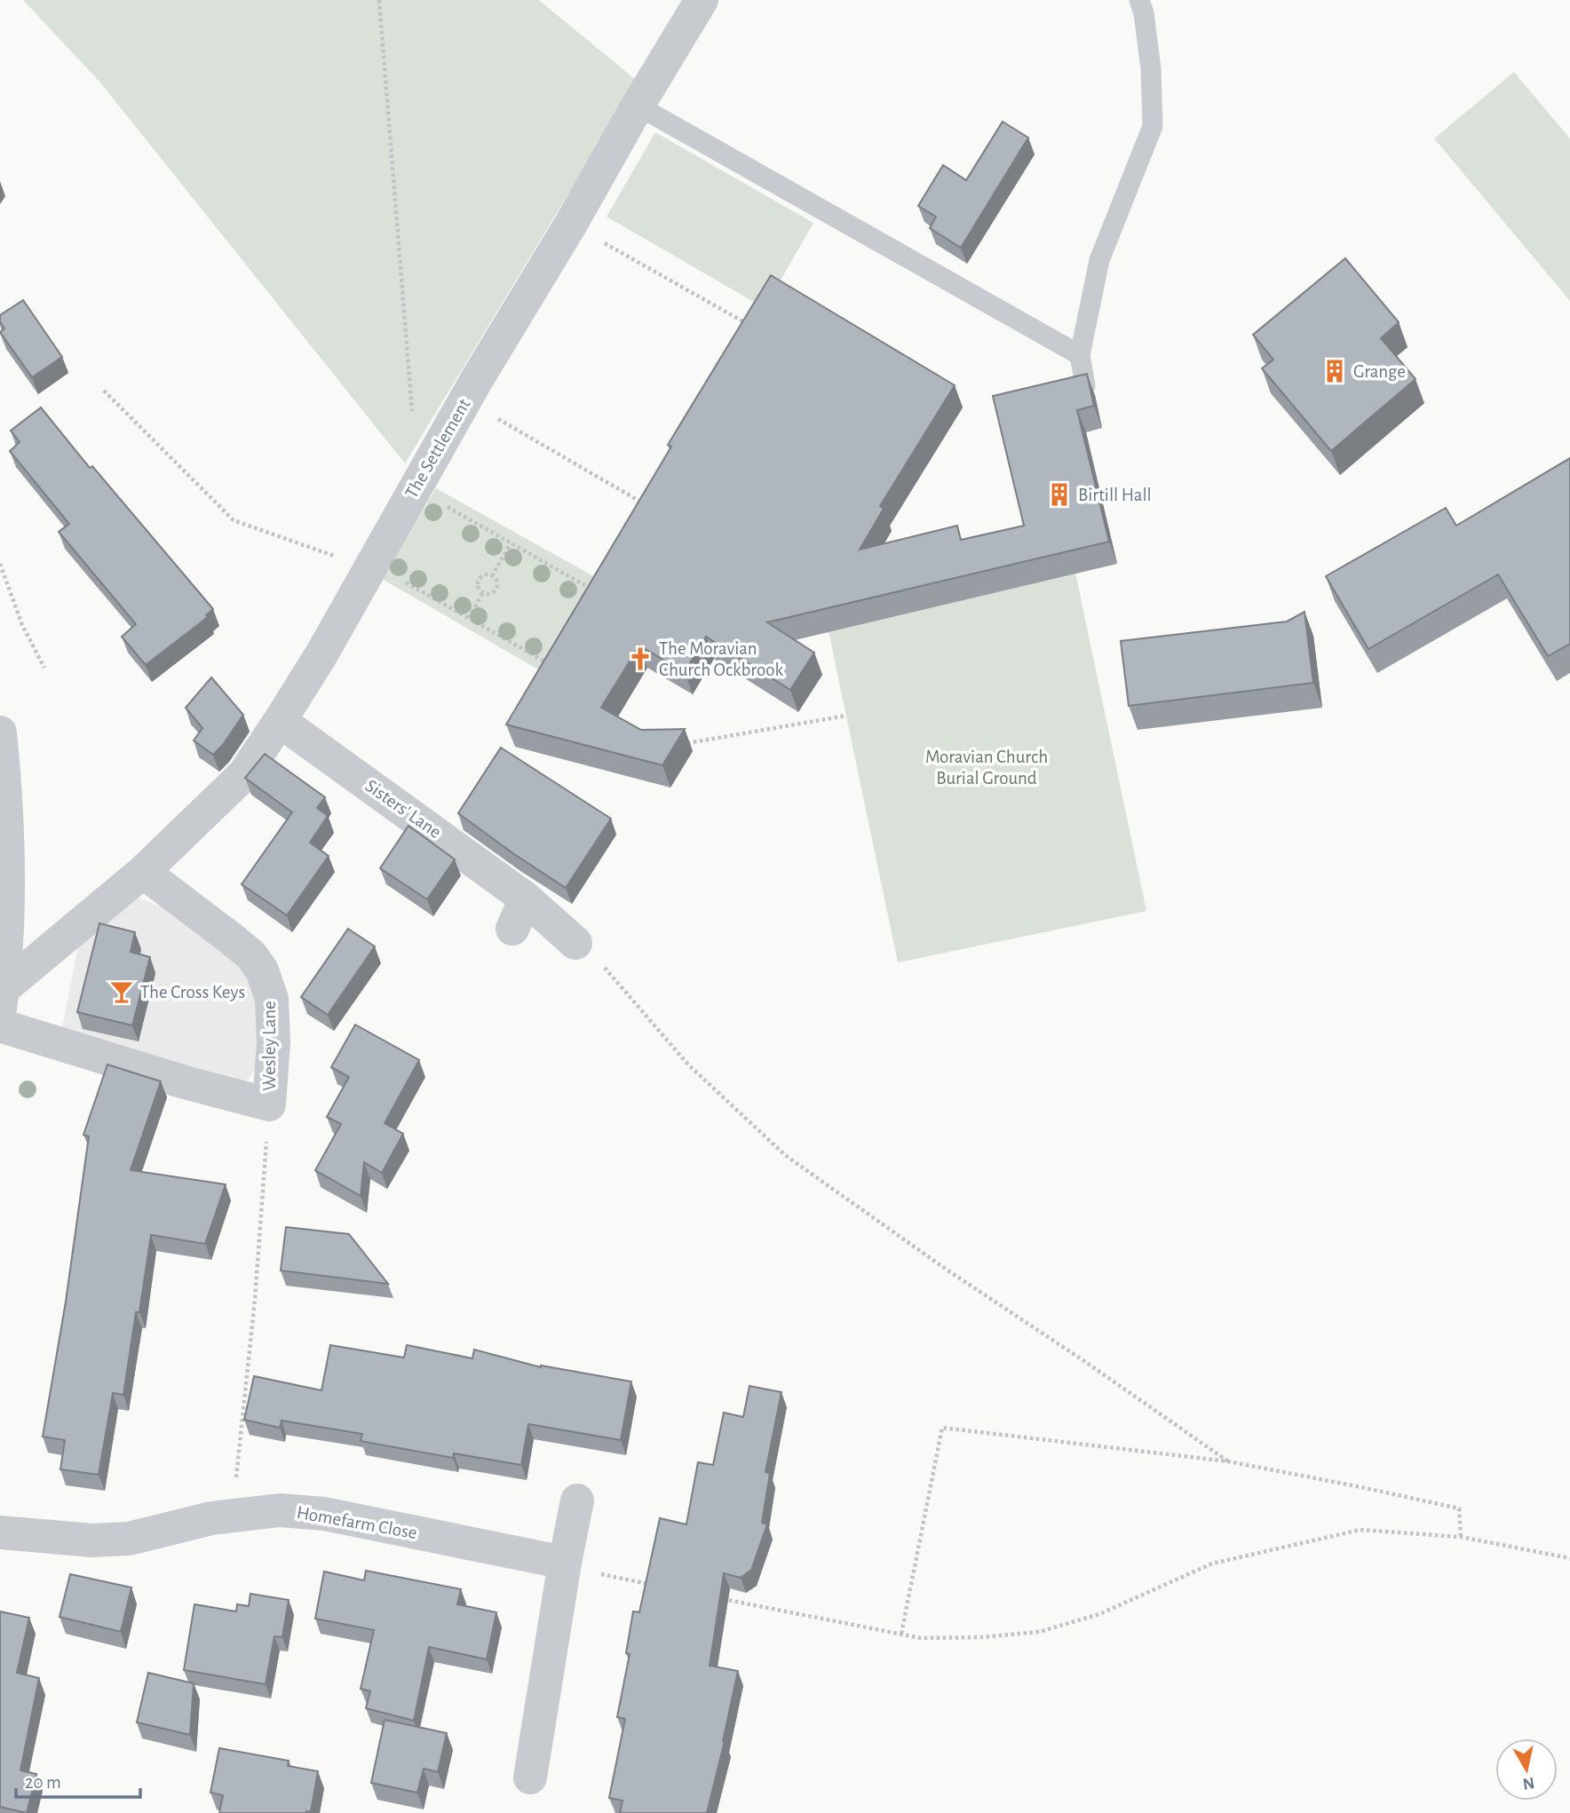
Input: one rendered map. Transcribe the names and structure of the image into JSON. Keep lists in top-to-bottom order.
{
  "streets": {
    "street": [
      "The Settlement",
      "Sisters' Lane",
      "Wesley Lane",
      "Homefarm Close"
    ]
  },
  "crossings": [
    ["The Settlement", "Sisters' Lane"],
    ["The Settlement", "Wesley Lane"]
  ],
  "parks": ["Moravian Church Burial Ground"],
  "places": {
    "building": ["Grange", "Birtill Hall"],
    "church": ["The Moravian Church Ockbrook"],
    "bar": ["The Cross Keys"]
  },
  "scale_bar": "20 m",
  "north": "bottom"
}
